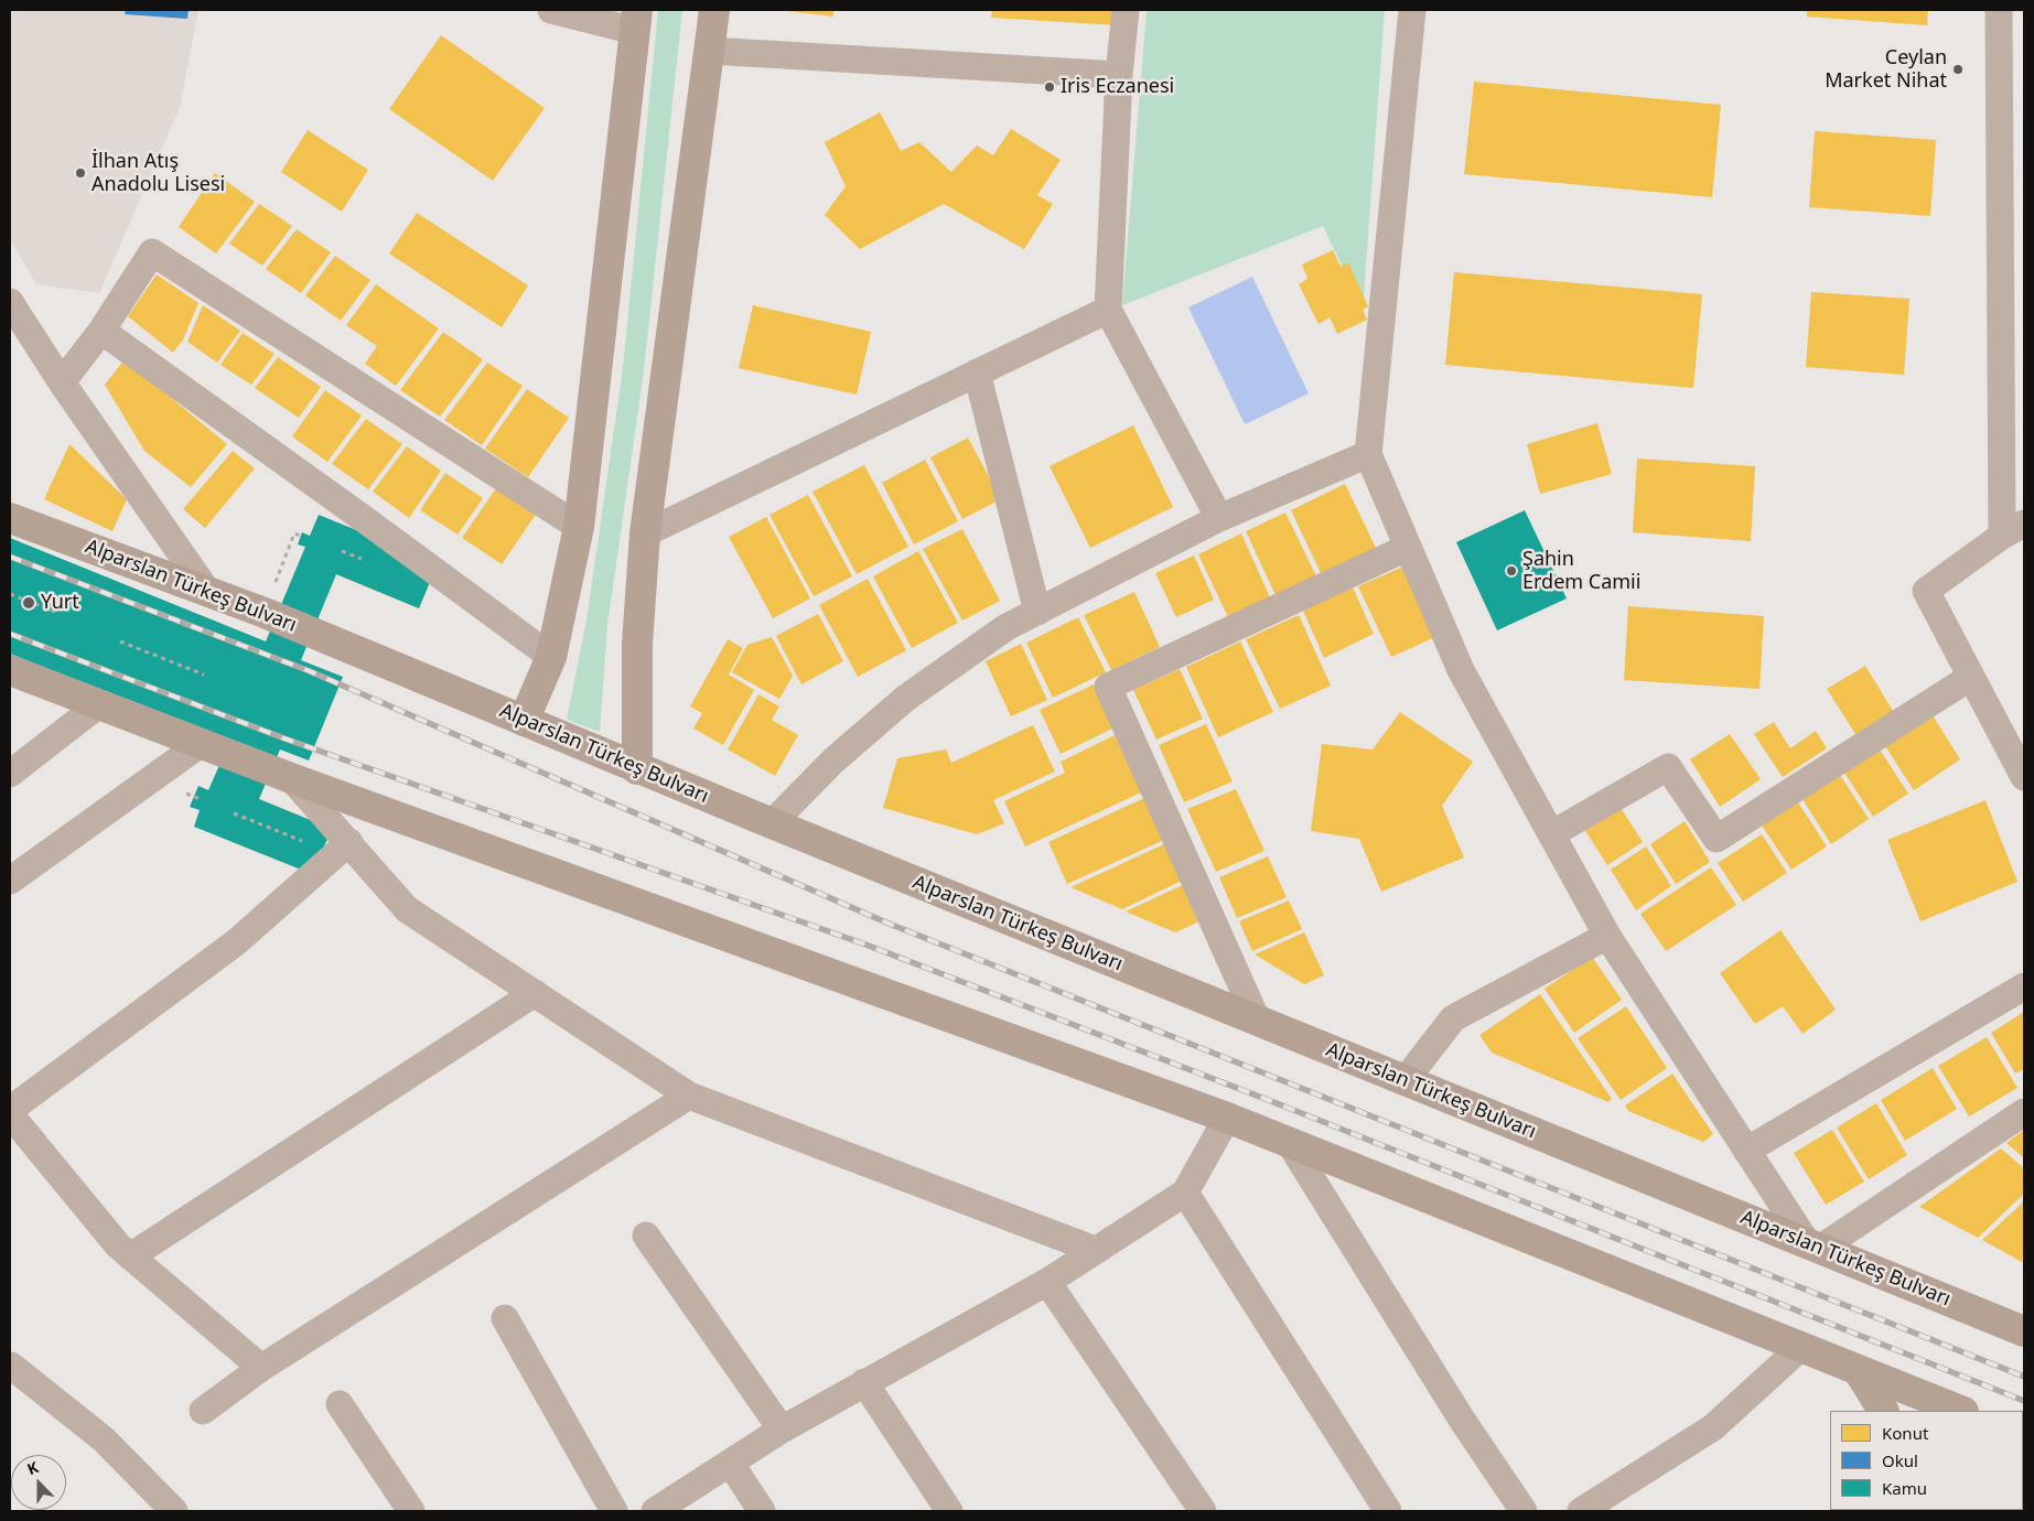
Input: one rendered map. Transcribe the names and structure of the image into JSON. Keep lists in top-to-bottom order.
{
  "streets": {
    "main road": ["Alparslan Türkeş Bulvarı"]
  },
  "places": [
    "Ceylan Market Nihat",
    "Iris Eczanesi",
    "İlhan Atış Anadolu Lisesi",
    "Şahin Erdem Camii",
    "Yurt"
  ],
  "legend": ["Konut", "Okul", "Kamu"],
  "north": "top"
}
